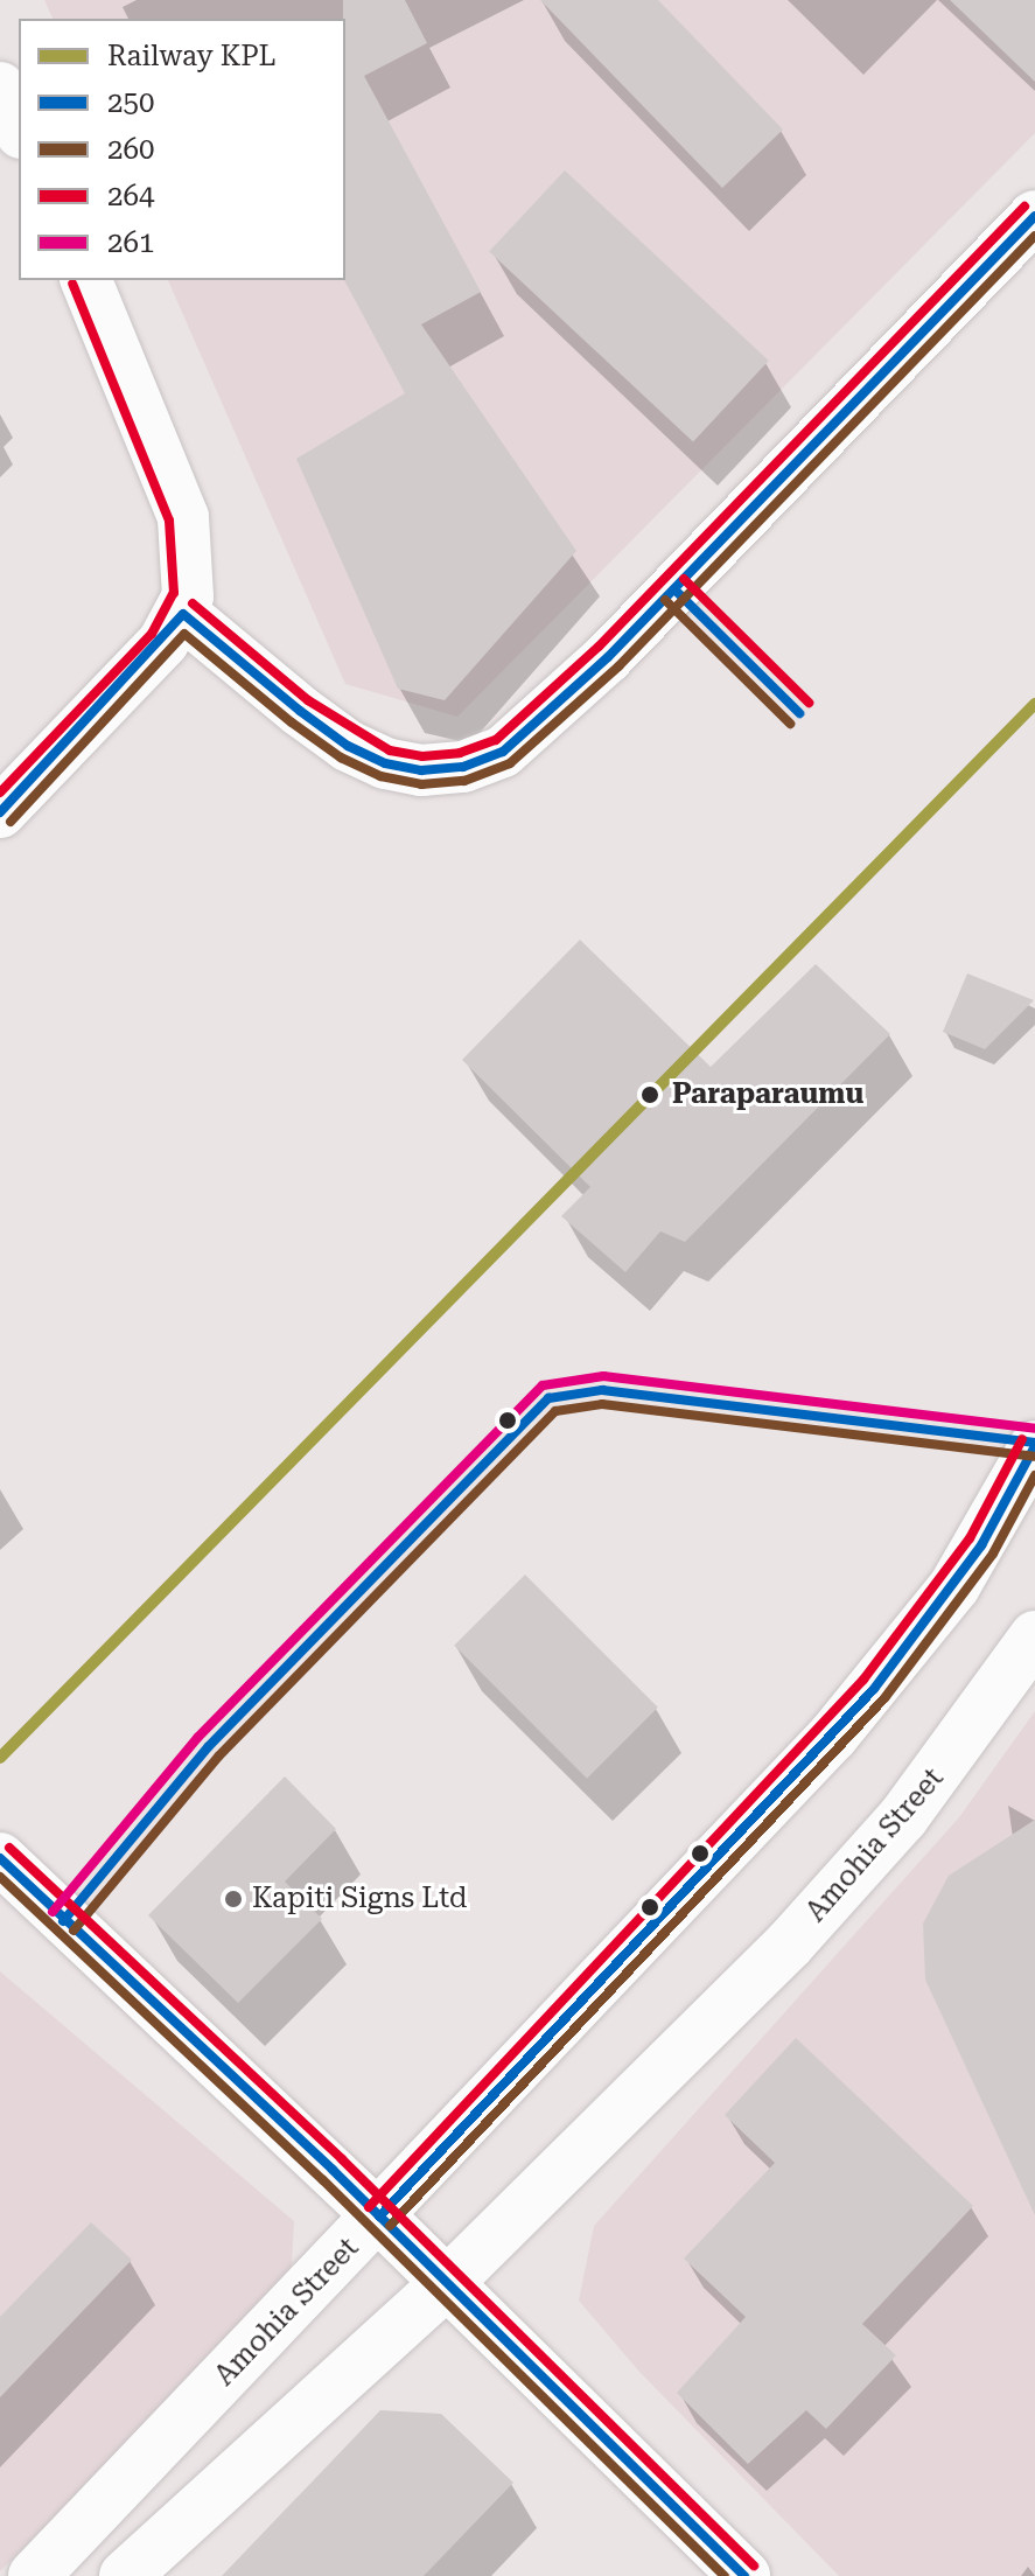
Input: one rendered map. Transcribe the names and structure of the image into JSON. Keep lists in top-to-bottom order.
{
  "streets": {
    "main road": ["Amohia Street"]
  },
  "places": ["Paraparaumu", "Kapiti Signs Ltd"],
  "lines": [
    "transit line 264",
    "transit line 250",
    "transit line 260",
    "rail line KPL",
    "transit line 261"
  ],
  "legend": [
    "Railway KPL",
    "250",
    "260",
    "264",
    "261"
  ]
}
